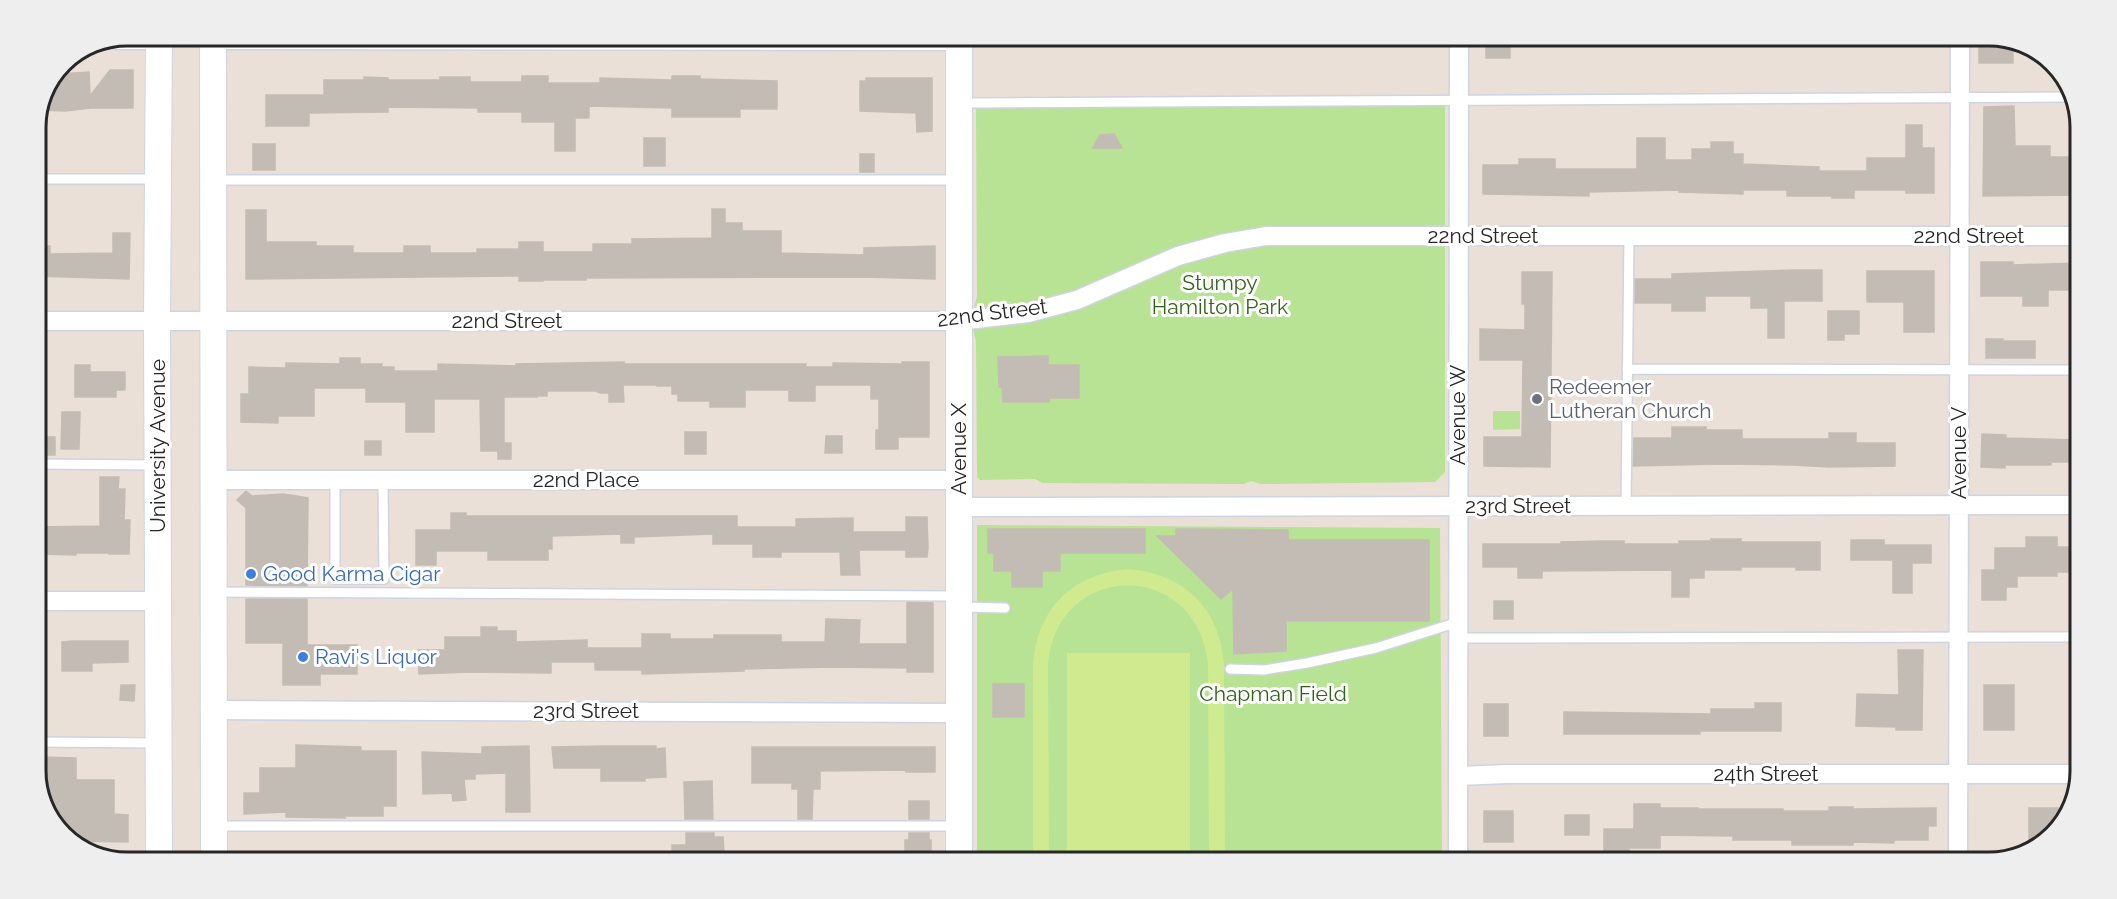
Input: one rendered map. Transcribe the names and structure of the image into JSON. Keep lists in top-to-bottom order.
{
  "streets": {
    "main road": ["University Avenue", "Avenue X"],
    "street": [
      "22nd Street",
      "Avenue W",
      "Avenue V",
      "22nd Place",
      "23rd Street",
      "24th Street"
    ]
  },
  "crossings": [
    ["22nd Street", "Avenue W"],
    ["22nd Street", "University Avenue"],
    ["22nd Street", "Avenue X"],
    ["22nd Street", "Avenue V"],
    ["Avenue W", "23rd Street"],
    ["Avenue W", "24th Street"],
    ["Avenue X", "22nd Place"],
    ["Avenue X", "23rd Street"],
    ["Avenue V", "23rd Street"],
    ["Avenue V", "24th Street"]
  ],
  "parks": ["Stumpy Hamilton Park", "Chapman Field"],
  "places": ["Redeemer Lutheran Church", "Good Karma Cigar", "Ravi's Liquor"]
}
